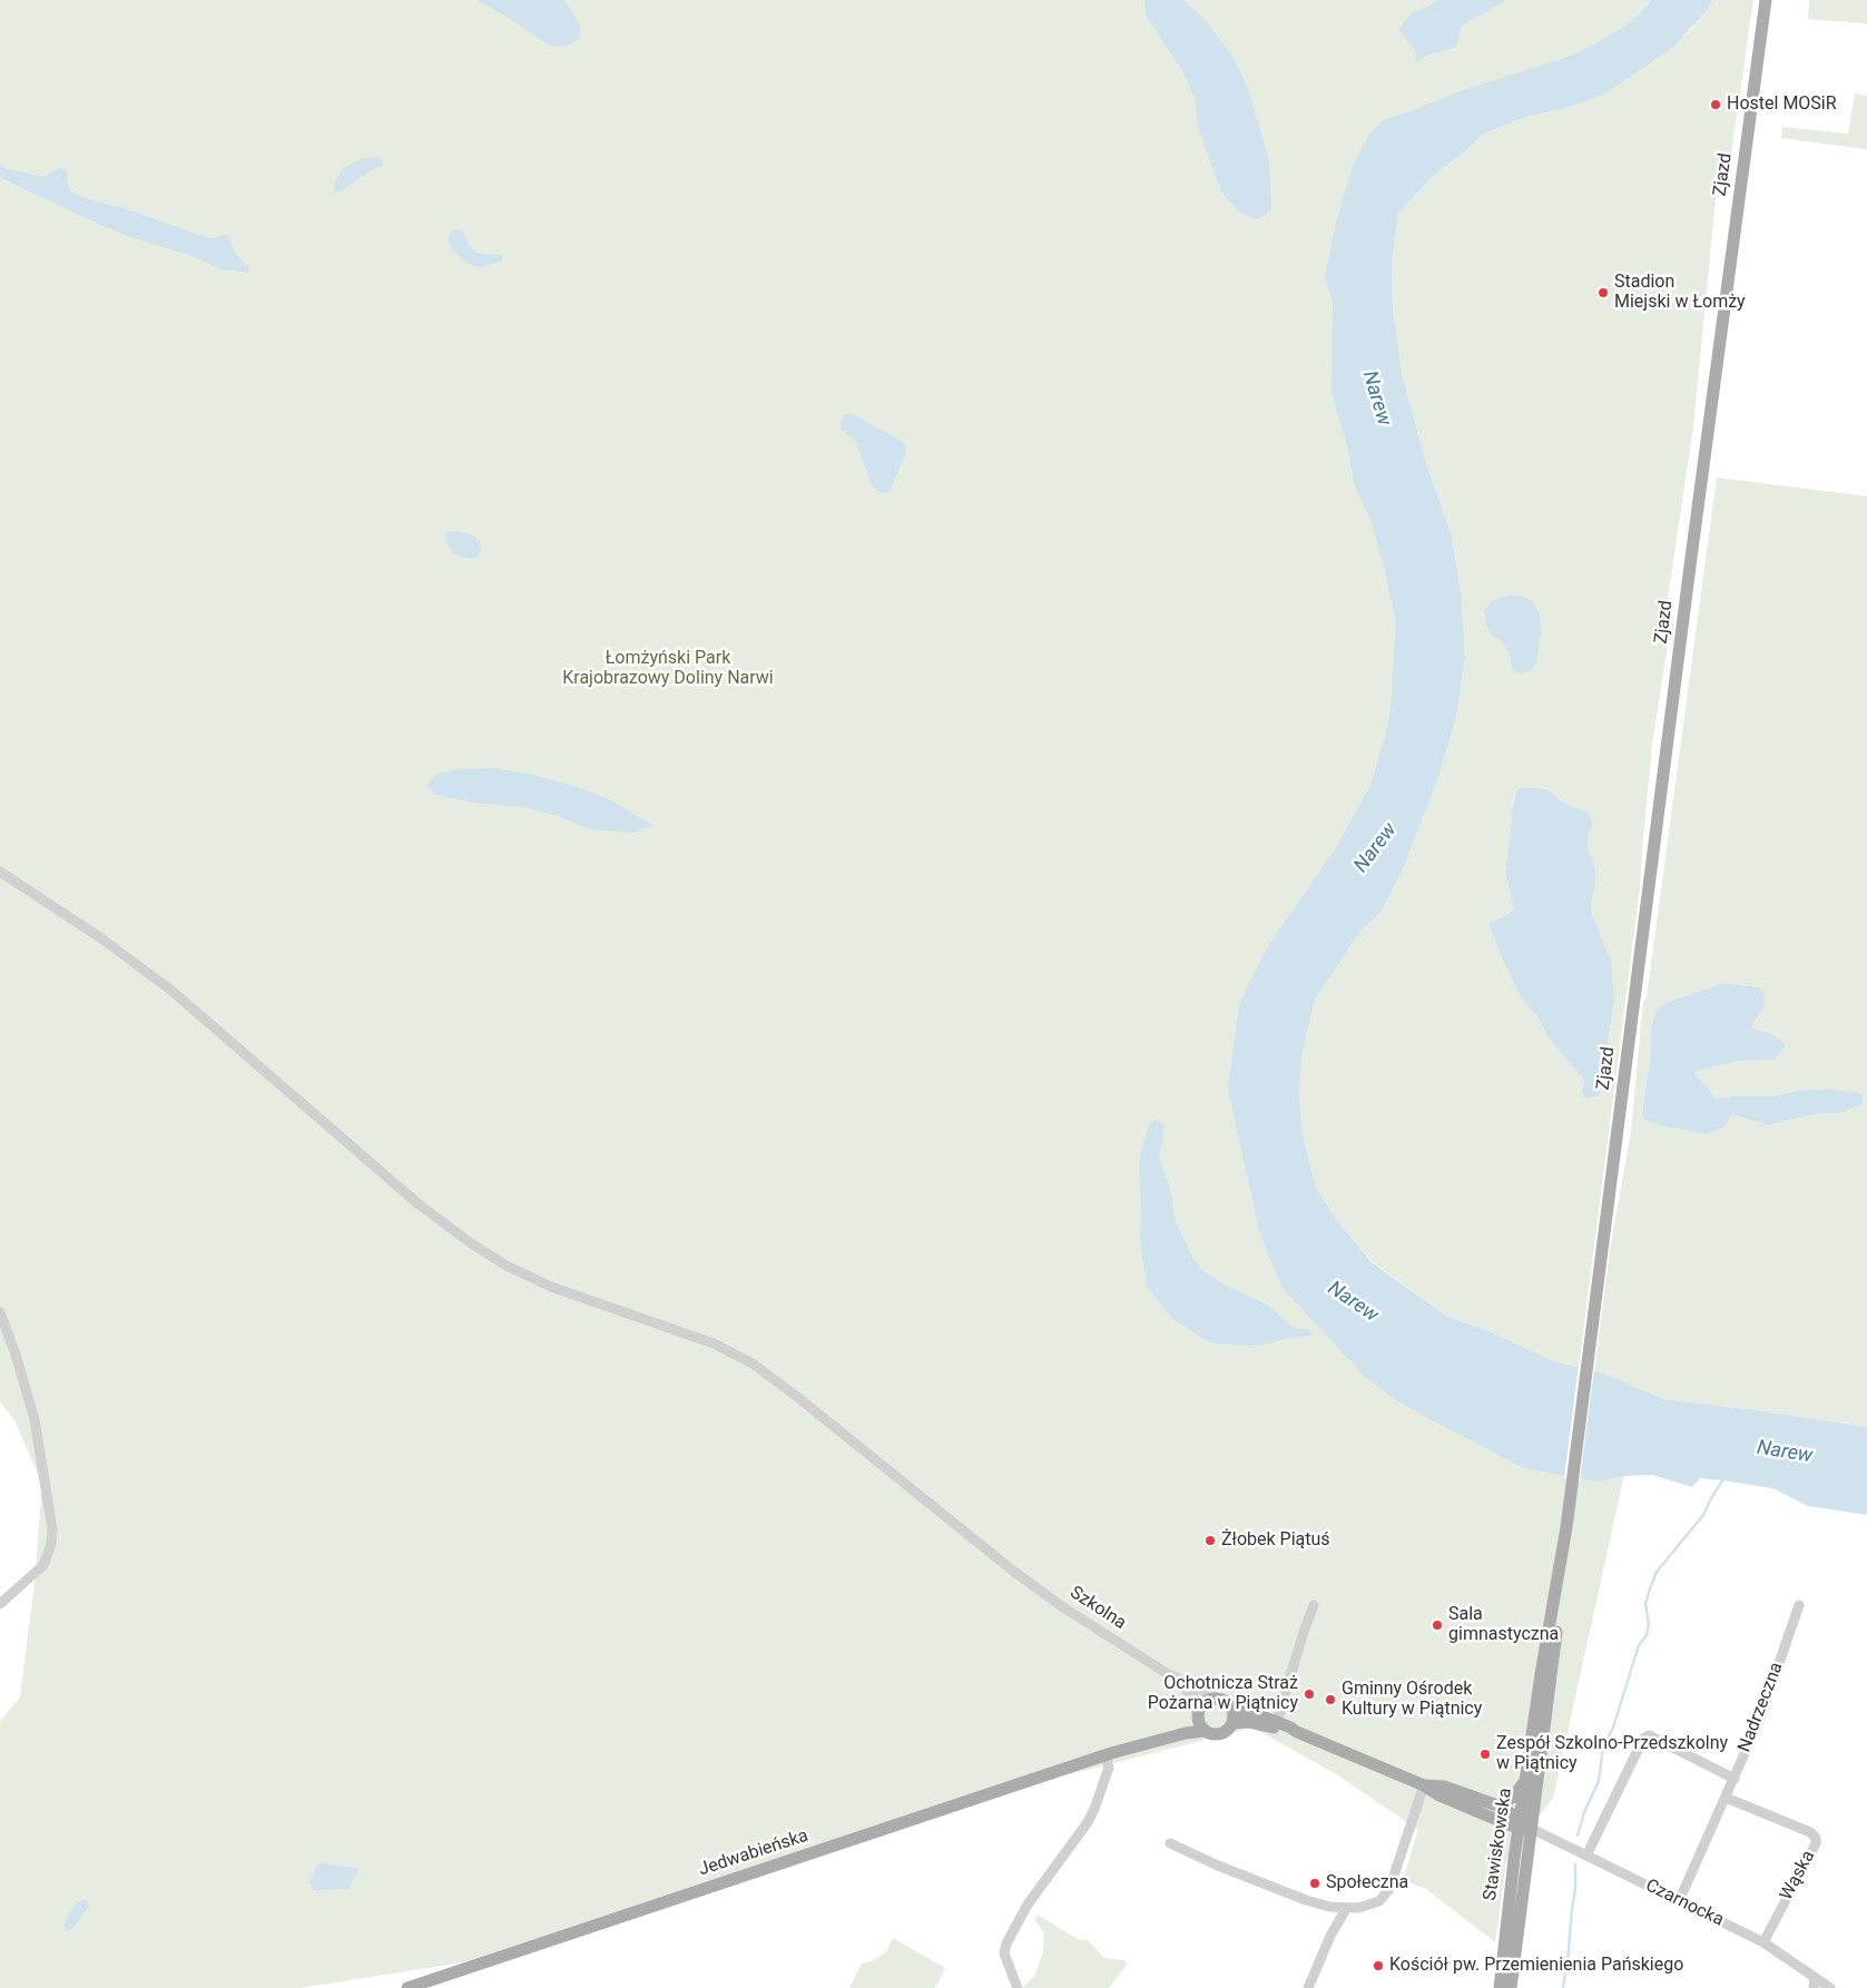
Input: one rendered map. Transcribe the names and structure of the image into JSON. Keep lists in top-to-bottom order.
{
  "streets": {
    "main road": ["Zjazd", "Stawiskowska", "Jedwabieńska"],
    "street": [
      "Szkolna",
      "Nadrzeczna",
      "Wąska",
      "Czarnocka"
    ]
  },
  "crossings": [
    ["Zjazd", "Stawiskowska"],
    ["Szkolna", "Jedwabieńska"],
    ["Nadrzeczna", "Wąska"],
    ["Nadrzeczna", "Czarnocka"],
    ["Stawiskowska", "Czarnocka"],
    ["Wąska", "Czarnocka"]
  ],
  "water": ["Narew"],
  "parks": ["Łomżyński Park Krajobrazowy Doliny Narwi"],
  "places": [
    "Hostel MOSiR",
    "Stadion Miejski w Łomży",
    "Żłobek Piątuś",
    "Sala gimnastyczna",
    "Ochotnicza Straż Pożarna w Piątnicy",
    "Gminny Ośrodek Kultury w Piątnicy",
    "Zespół Szkolno-Przedszkolny w Piątnicy",
    "Społeczna",
    "Kościół pw. Przemienienia Pańskiego"
  ]
}
